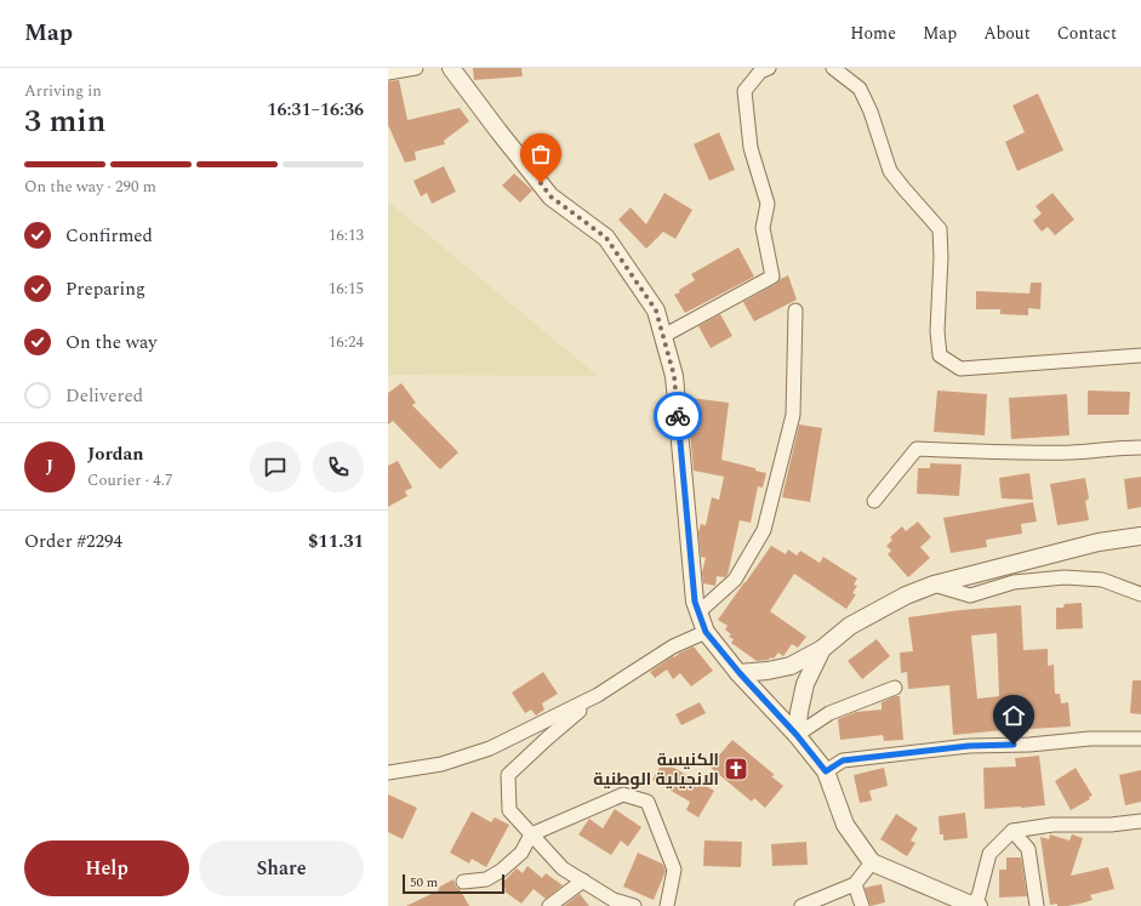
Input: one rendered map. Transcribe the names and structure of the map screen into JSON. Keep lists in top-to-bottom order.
{
  "places": {
    "church": ["الكنيسة الانجيلية الوطنية"]
  },
  "scale_bar": "50 m",
  "page": {
    "header": "Map",
    "nav": [
      "Home",
      "Map",
      "About",
      "Contact"
    ],
    "heading": ["3 min", "Arriving in", "16:31–16:36"],
    "panel": [
      "Jordan",
      "Courier · 4.7",
      "Order #2294",
      "$11.31"
    ],
    "bar": "On the way · 290 m",
    "list": [
      ["Confirmed", "16:13"],
      ["Preparing", "16:15"],
      ["On the way", "16:24"],
      "Delivered"
    ],
    "round": "J",
    "buttons": ["Help", "Share"],
    "scale": "50 m"
  }
}
